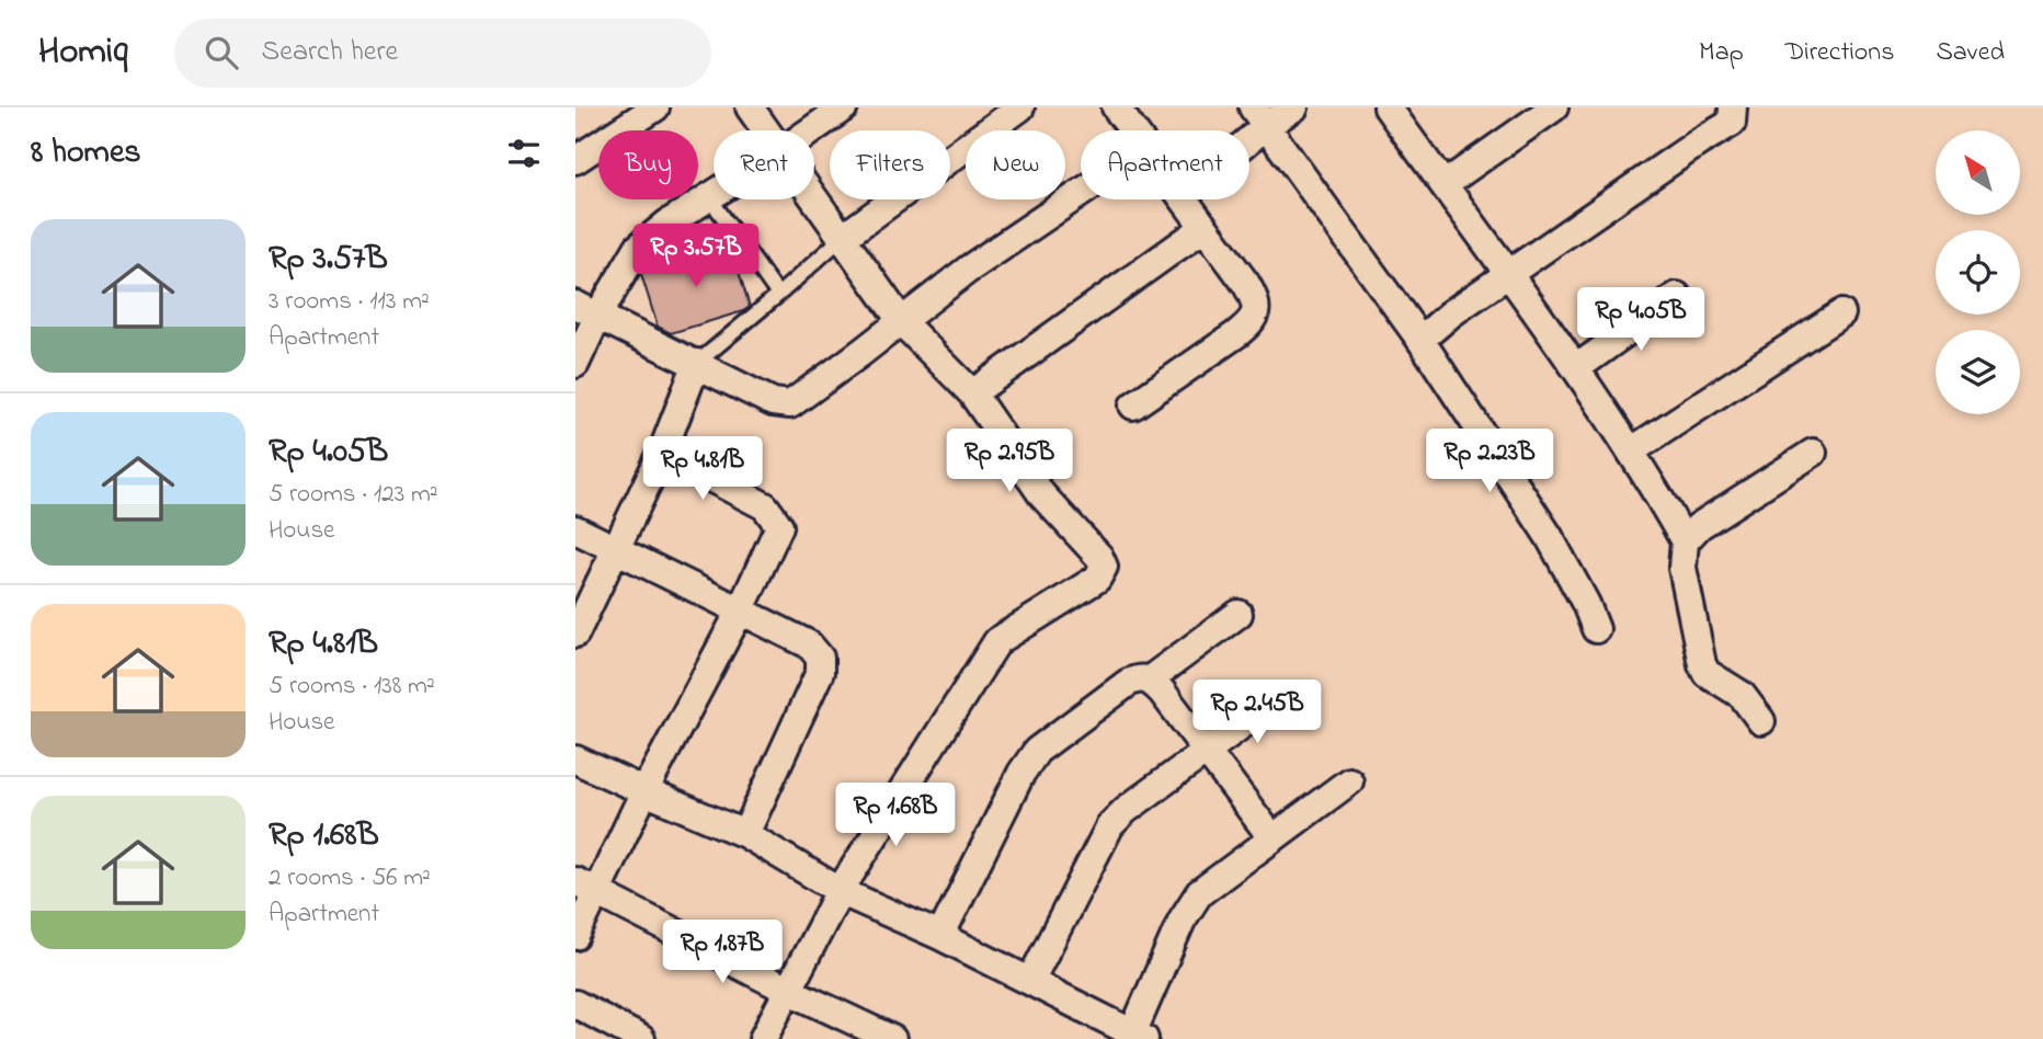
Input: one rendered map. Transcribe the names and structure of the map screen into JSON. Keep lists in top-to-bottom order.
{
  "north": "top left",
  "page": {
    "header": "Homiq",
    "search": "Search here",
    "nav": ["Map", "Directions", "Saved"],
    "heading": "8 homes",
    "chip": [
      "Buy",
      "Rent",
      "Filters",
      "New",
      "Apartment"
    ],
    "list": [
      {
        "name": "Rp 3.57B",
        "note": "3 rooms · 113 m² · Apartment"
      },
      {
        "name": "Rp 4.05B",
        "note": "5 rooms · 123 m² · House"
      },
      {
        "name": "Rp 4.81B",
        "note": "5 rooms · 138 m² · House"
      },
      {
        "name": "Rp 1.68B",
        "note": "2 rooms · 56 m² · Apartment"
      }
    ],
    "price": [
      "Rp 3.57B",
      "Rp 4.05B",
      "Rp 2.95B",
      "Rp 2.23B",
      "Rp 4.81B",
      "Rp 2.45B",
      "Rp 1.68B",
      "Rp 1.87B"
    ]
  }
}
